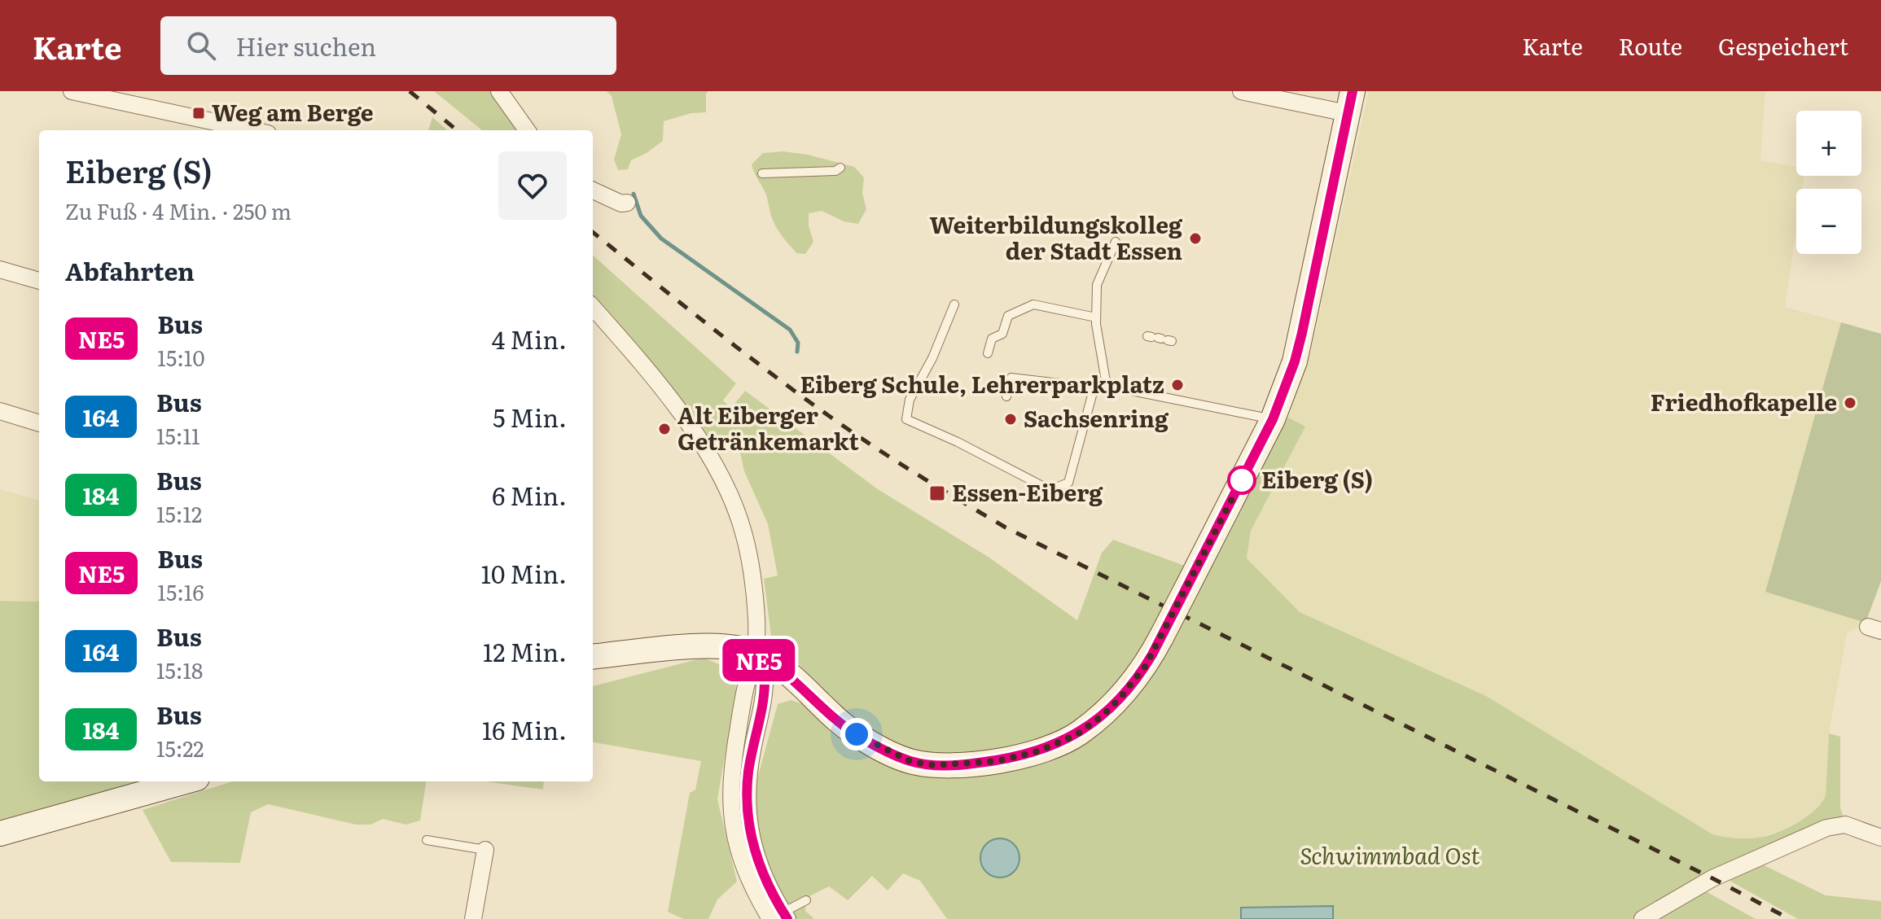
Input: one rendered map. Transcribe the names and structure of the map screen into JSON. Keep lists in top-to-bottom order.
{
  "parks": ["Schwimmbad Ost"],
  "places": {
    "transit": ["Weg am Berge", "Essen-Eiberg"],
    "other": [
      "Weiterbildungskolleg der Stadt Essen",
      "Eiberg Schule, Lehrerparkplatz",
      "Friedhofkapelle",
      "Sachsenring",
      "Alt Eiberger Getränkemarkt",
      "Eiberg (S)"
    ]
  },
  "lines": ["bus line NE5"],
  "page": {
    "header": "Karte",
    "search": "Hier suchen",
    "nav": ["Karte", "Route", "Gespeichert"],
    "on_map": "NE5",
    "map_buttons": ["+", "−"],
    "heading": [
      ["Eiberg (S)", "Zu Fuß · 4 Min. · 250 m"],
      "Abfahrten"
    ],
    "list": [
      {
        "mark": "NE5",
        "name": "Bus",
        "note": "15:10",
        "value": "4 Min."
      },
      {
        "mark": "164",
        "name": "Bus",
        "note": "15:11",
        "value": "5 Min."
      },
      {
        "mark": "184",
        "name": "Bus",
        "note": "15:12",
        "value": "6 Min."
      },
      {
        "mark": "NE5",
        "name": "Bus",
        "note": "15:16",
        "value": "10 Min."
      },
      {
        "mark": "164",
        "name": "Bus",
        "note": "15:18",
        "value": "12 Min."
      },
      {
        "mark": "184",
        "name": "Bus",
        "note": "15:22",
        "value": "16 Min."
      }
    ]
  }
}
